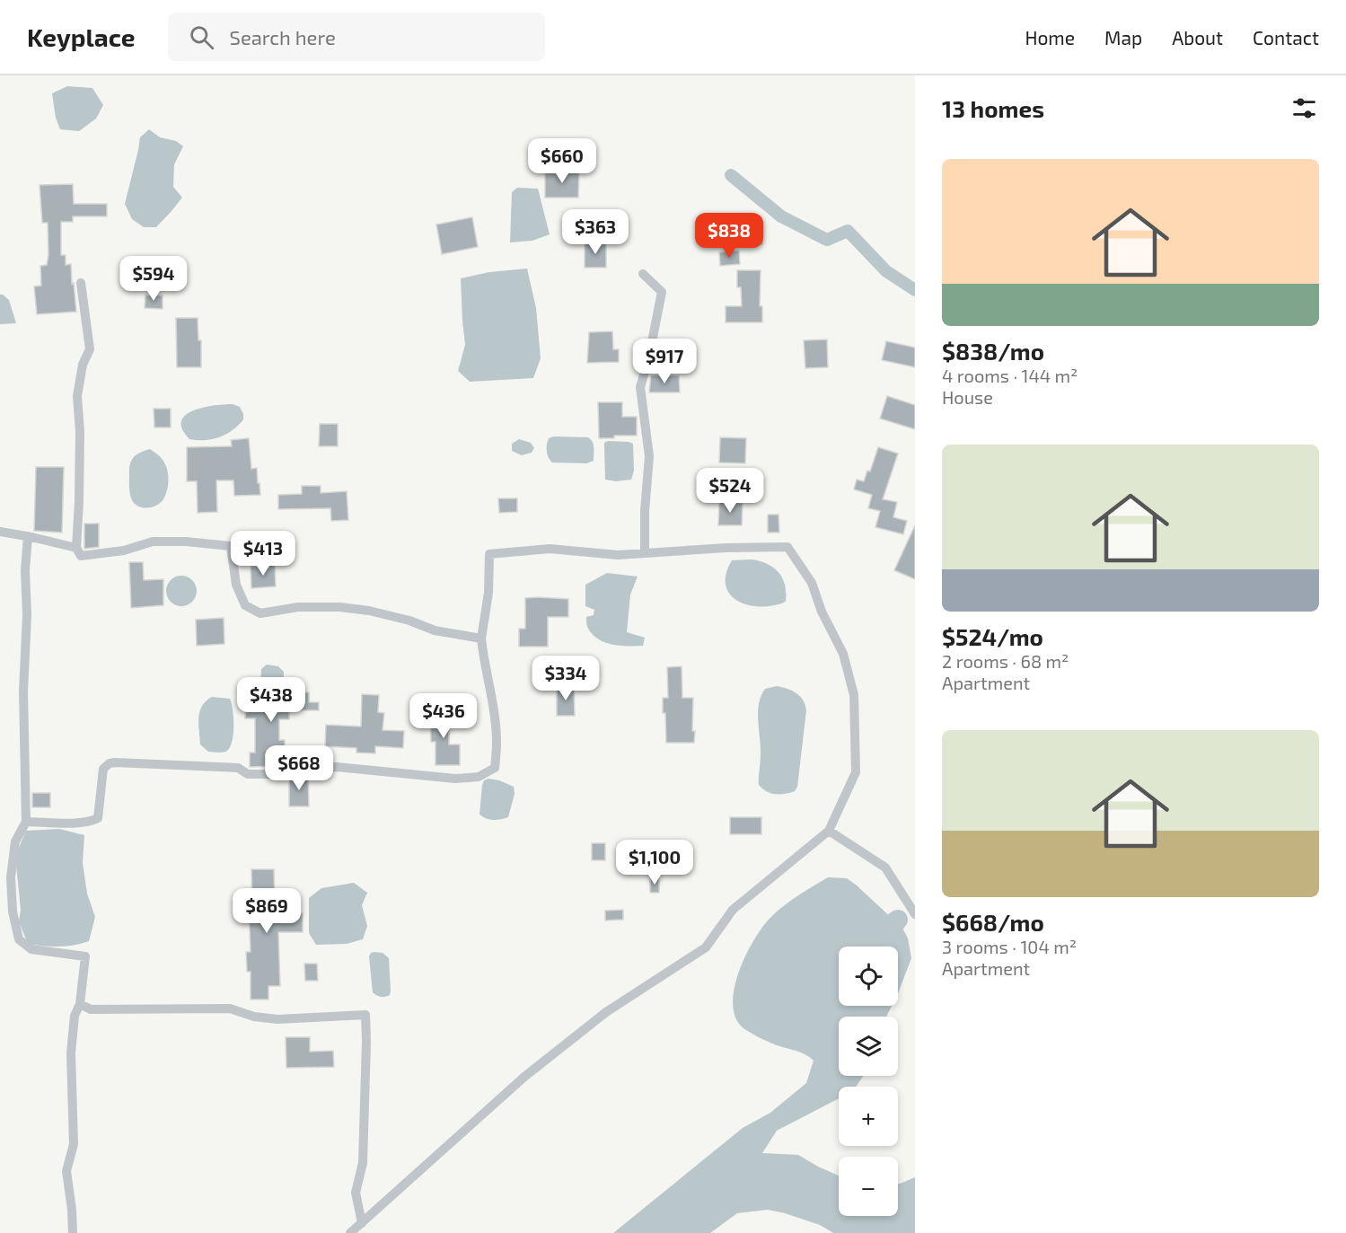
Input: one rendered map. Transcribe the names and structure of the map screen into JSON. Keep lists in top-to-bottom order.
{
  "page": {
    "header": "Keyplace",
    "search": "Search here",
    "nav": [
      "Home",
      "Map",
      "About",
      "Contact"
    ],
    "heading": "13 homes",
    "price": [
      "$660",
      "$363",
      "$838",
      "$594",
      "$917",
      "$524",
      "$413",
      "$334",
      "$438",
      "$436",
      "$668",
      "$1,100",
      "$869"
    ],
    "list": [
      {
        "name": "$838/mo",
        "note": "4 rooms · 144 m² · House"
      },
      {
        "name": "$524/mo",
        "note": "2 rooms · 68 m² · Apartment"
      },
      {
        "name": "$668/mo",
        "note": "3 rooms · 104 m² · Apartment"
      }
    ],
    "map_buttons": ["+", "−"]
  }
}
